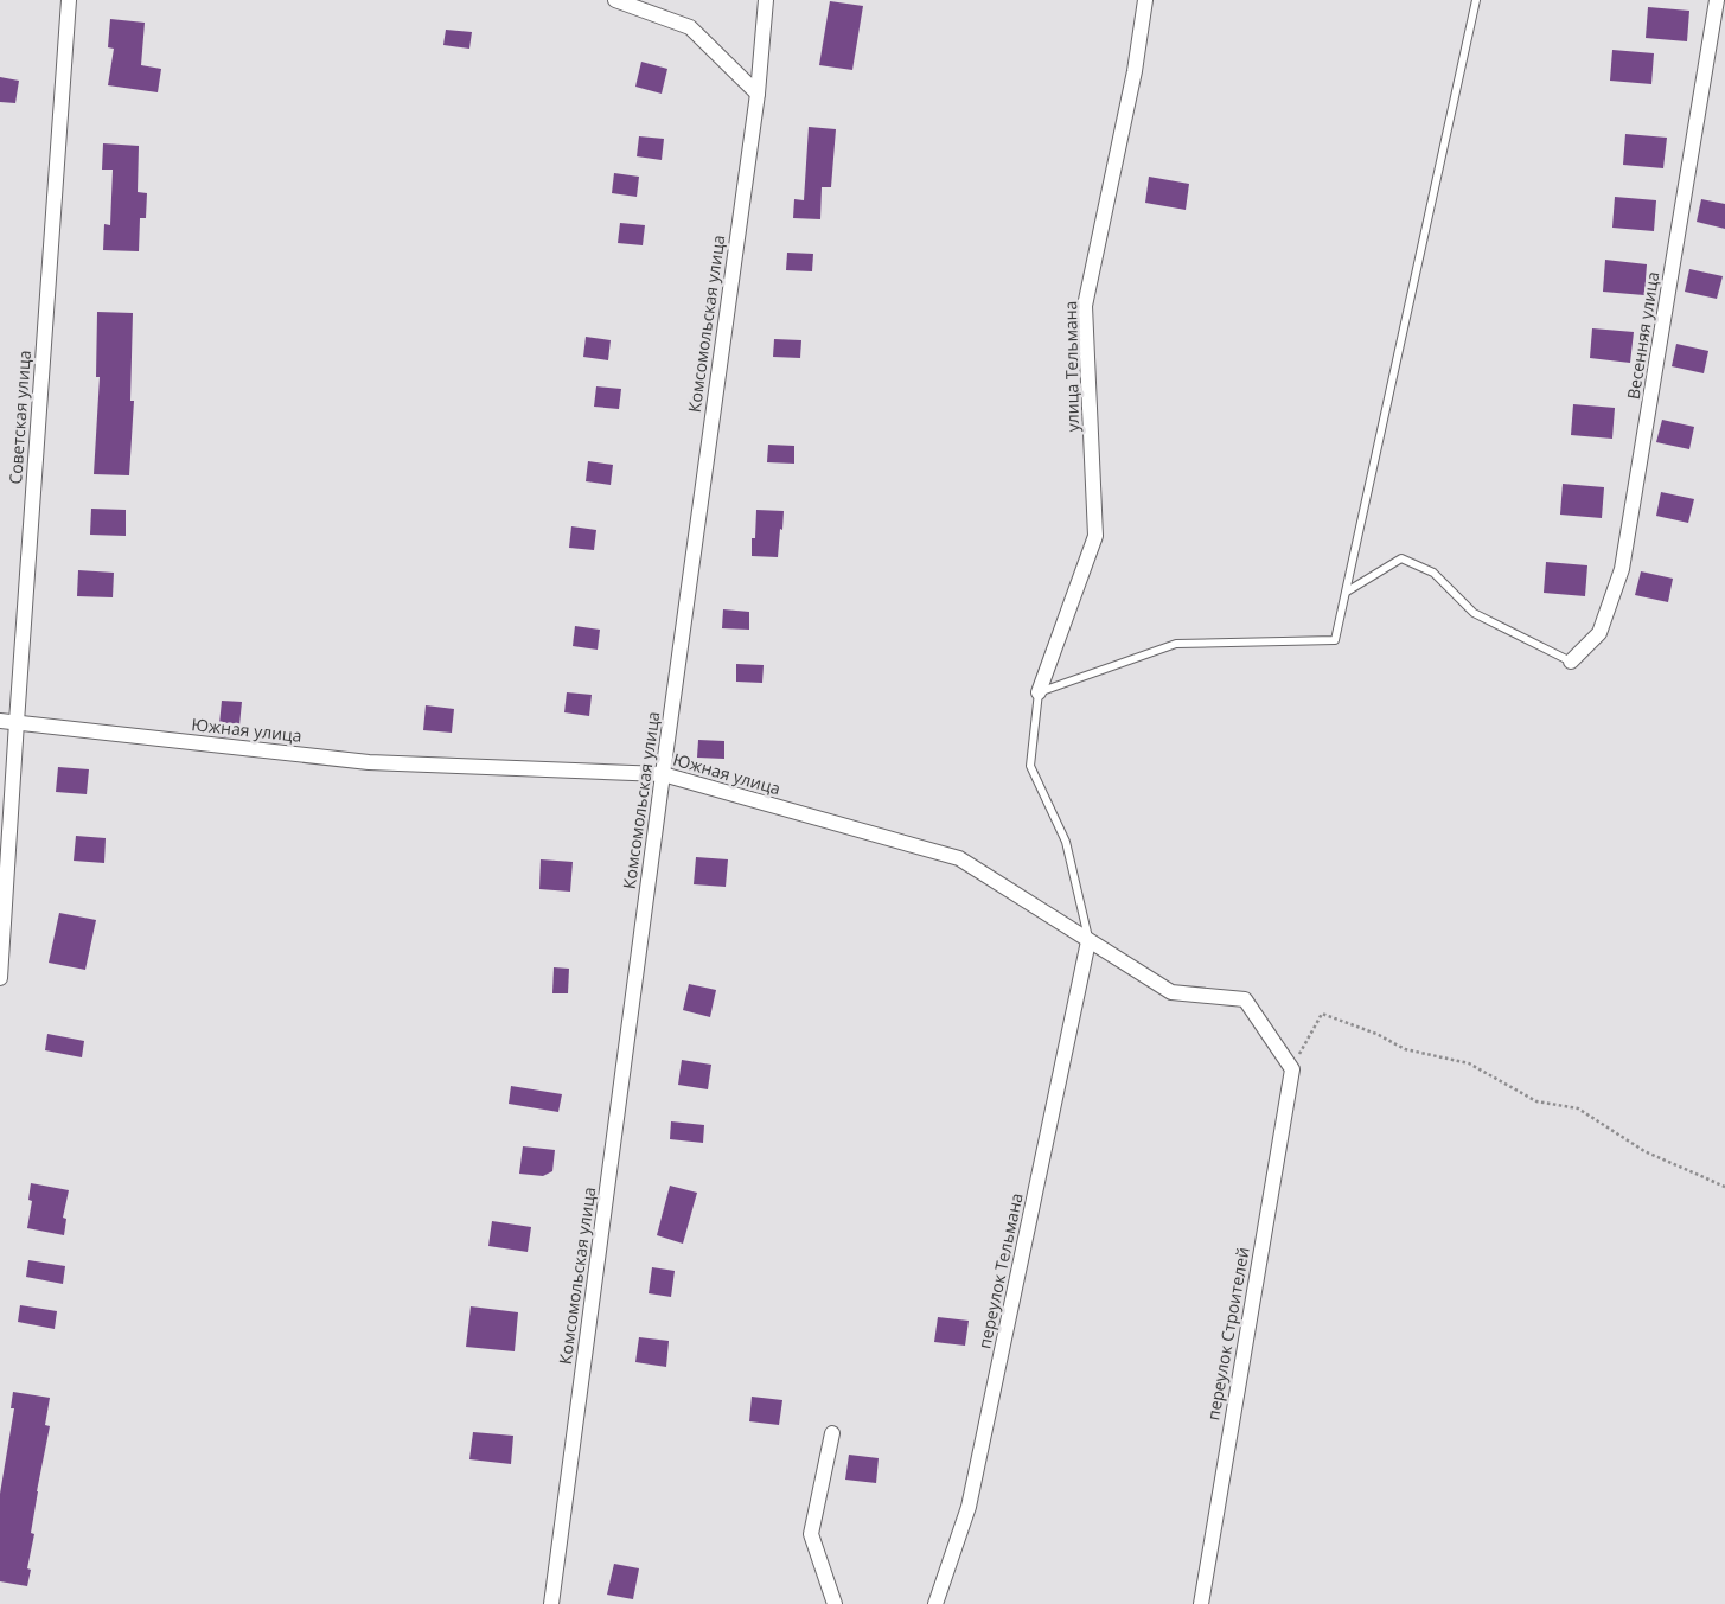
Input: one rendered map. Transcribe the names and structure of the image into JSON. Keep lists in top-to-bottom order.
{
  "streets": {
    "street": [
      "Комсомольская улица",
      "Весенняя улица",
      "улица Тельмана",
      "Советская улица",
      "Южная улица",
      "переулок Тельмана",
      "переулок Строителей"
    ]
  },
  "crossings": [
    ["Комсомольская улица", "Южная улица"],
    ["Советская улица", "Южная улица"],
    ["Южная улица", "переулок Тельмана"],
    ["Южная улица", "переулок Строителей"]
  ]
}
